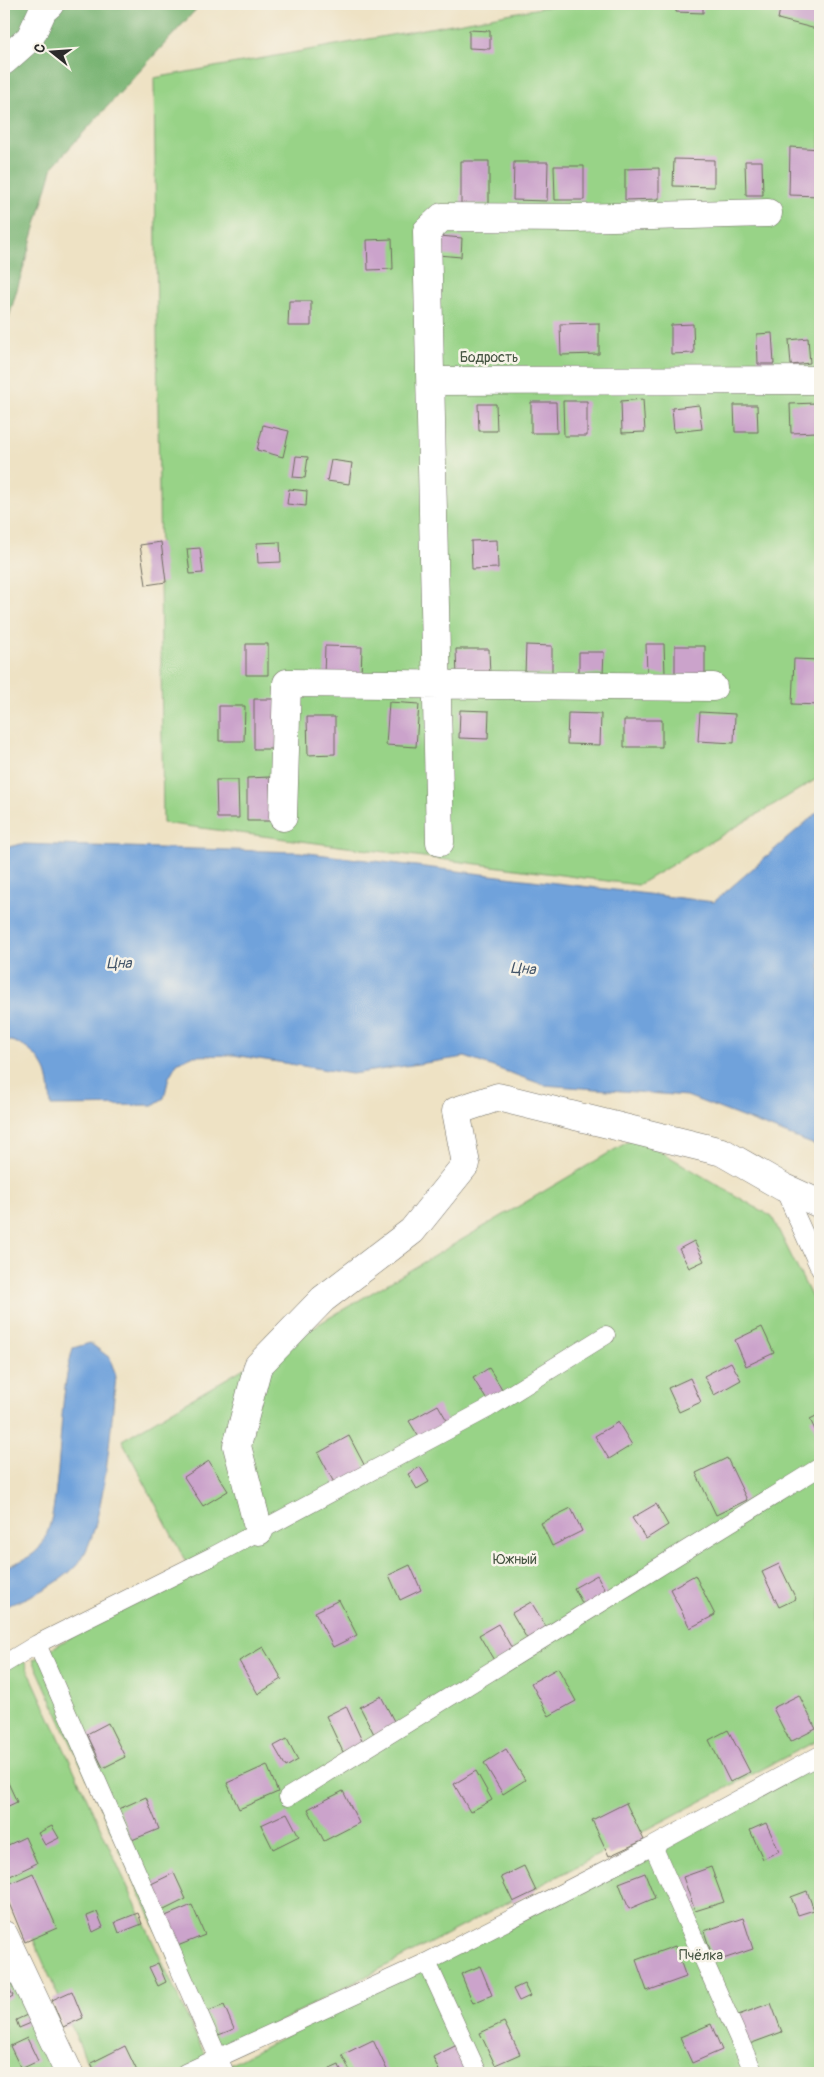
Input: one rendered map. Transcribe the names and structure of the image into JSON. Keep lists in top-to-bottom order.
{
  "water": ["Цна"],
  "parks": ["Бодрость", "Южный", "Пчёлка"],
  "north": "left"
}
